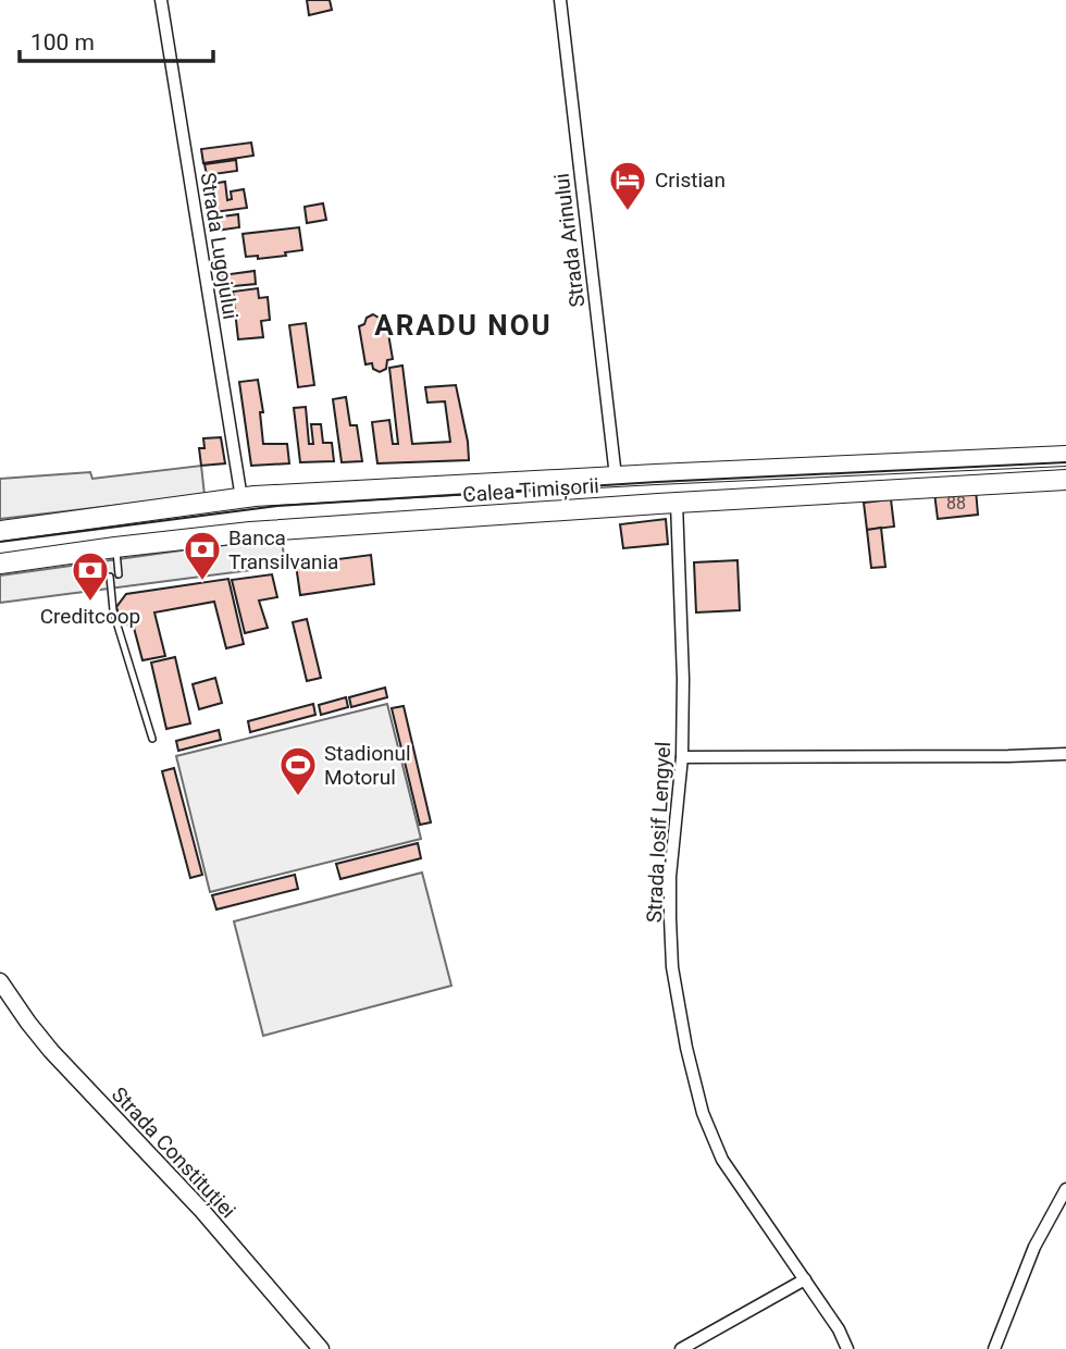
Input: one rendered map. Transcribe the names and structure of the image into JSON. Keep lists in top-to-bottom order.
{
  "streets": {
    "main road": ["Calea Timișorii"],
    "street": [
      "Strada Arinului",
      "Strada Lugojului",
      "Strada Iosif Lengyel",
      "Strada Constituției"
    ]
  },
  "crossings": [
    ["Strada Arinului", "Calea Timișorii"],
    ["Strada Lugojului", "Calea Timișorii"],
    ["Calea Timișorii", "Strada Iosif Lengyel"]
  ],
  "districts": ["ARADU NOU"],
  "places": {
    "hotel": ["Cristian"],
    "bank": ["Banca Transilvania", "Creditcoop"],
    "sports": ["Stadionul Motorul"]
  },
  "house_numbers": ["88"],
  "scale_bar": "100 m"
}
